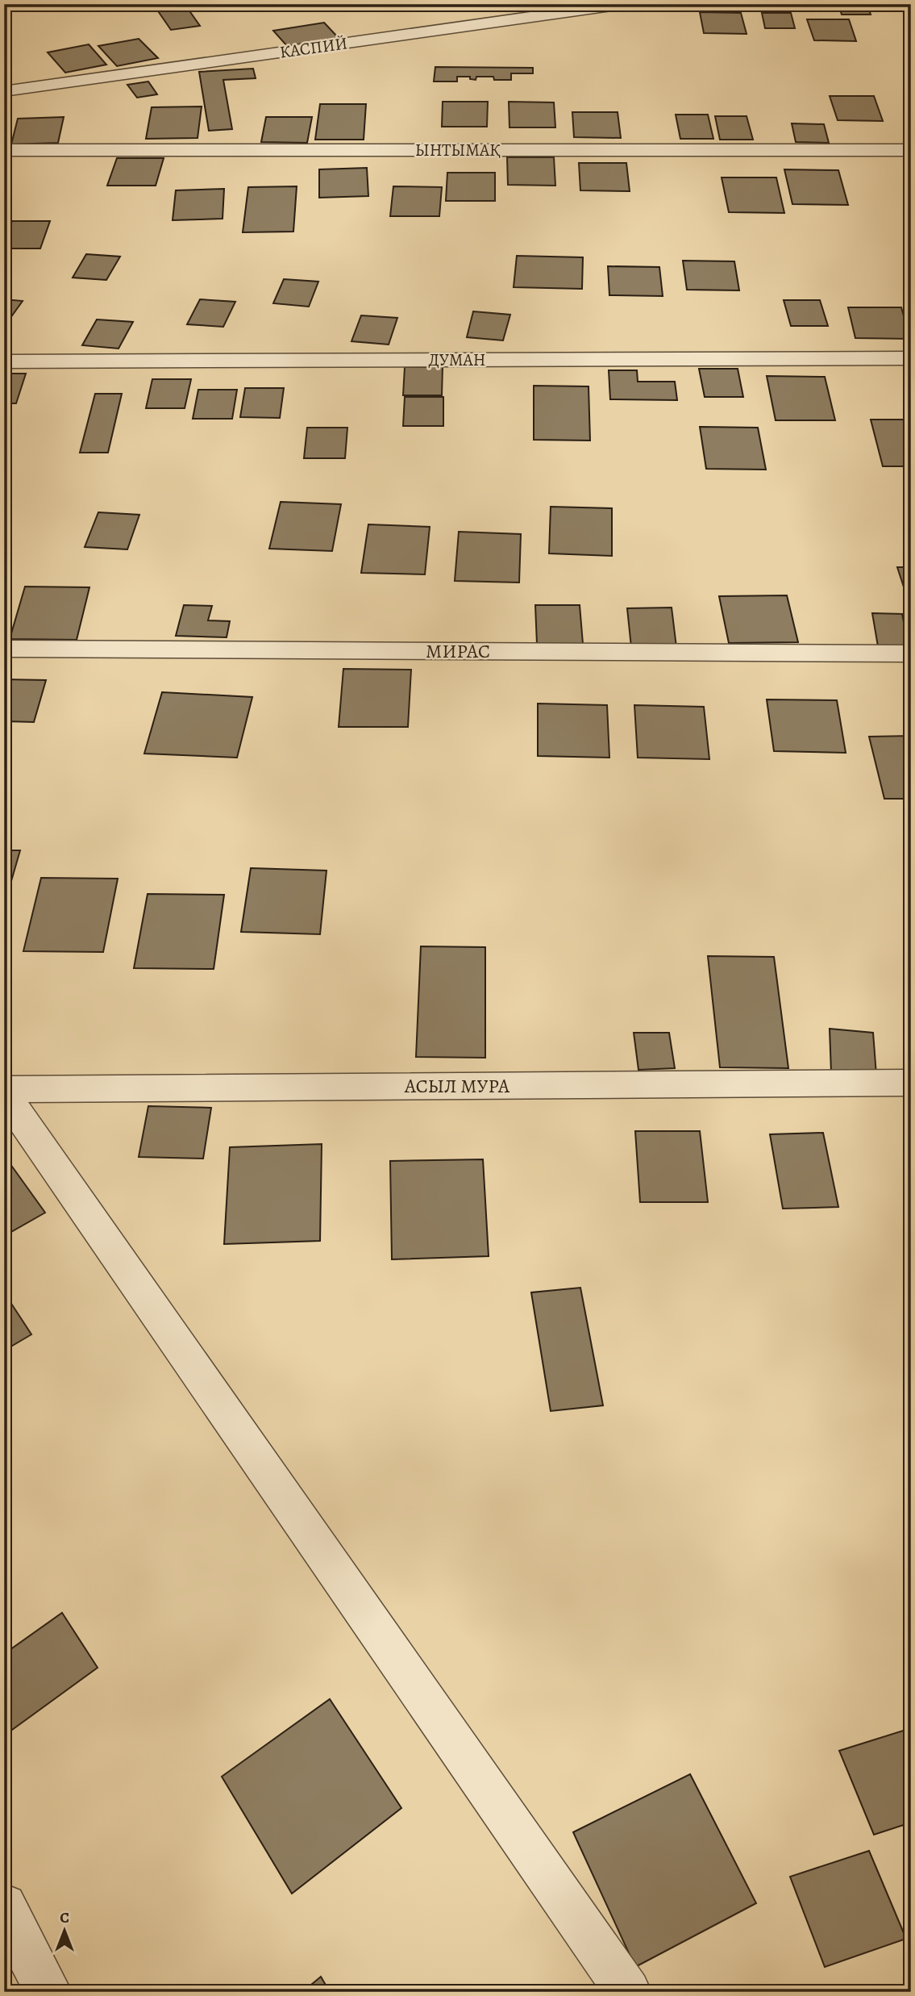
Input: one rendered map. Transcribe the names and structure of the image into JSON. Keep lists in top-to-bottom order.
{
  "streets": {
    "street": [
      "КАСПИЙ",
      "ЫНТЫМАҚ",
      "ДУМАН",
      "МИРАС",
      "АСЫЛ МУРА"
    ]
  },
  "north": "top"
}
